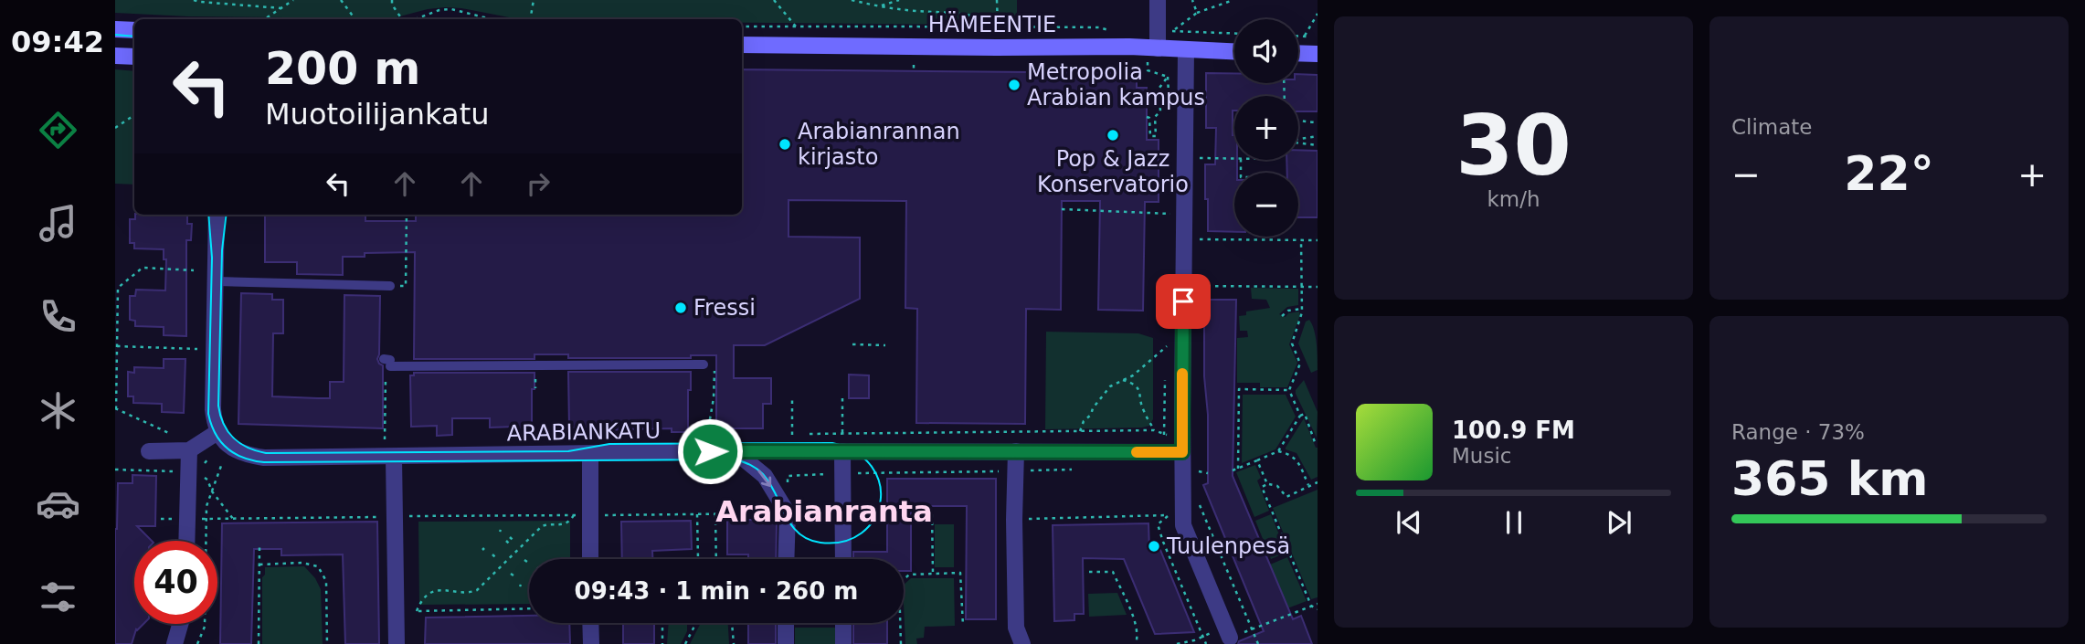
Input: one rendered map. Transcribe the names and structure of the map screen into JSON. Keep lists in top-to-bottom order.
{
  "streets": {
    "main road": ["HÄMEENTIE"],
    "street": ["ARABIANKATU"]
  },
  "districts": ["Arabianranta"],
  "places": [
    "Metropolia Arabian kampus",
    "Pop & Jazz Konservatorio",
    "Arabianrannan kirjasto",
    "Fressi",
    "Tuulenpesä"
  ],
  "page": {
    "tabs": "09:42",
    "tile": [
      ["30", "km/h"],
      "Climate",
      ["Range · 73%", "365 km"]
    ],
    "map_buttons": ["+", "−"],
    "turn": ["200 m", "Muotoilijankatu"],
    "heat": ["−", "22°", "+"],
    "song": ["100.9 FM", "Music"],
    "limit": "40",
    "trip": "09:43 · 1 min · 260 m"
  }
}
